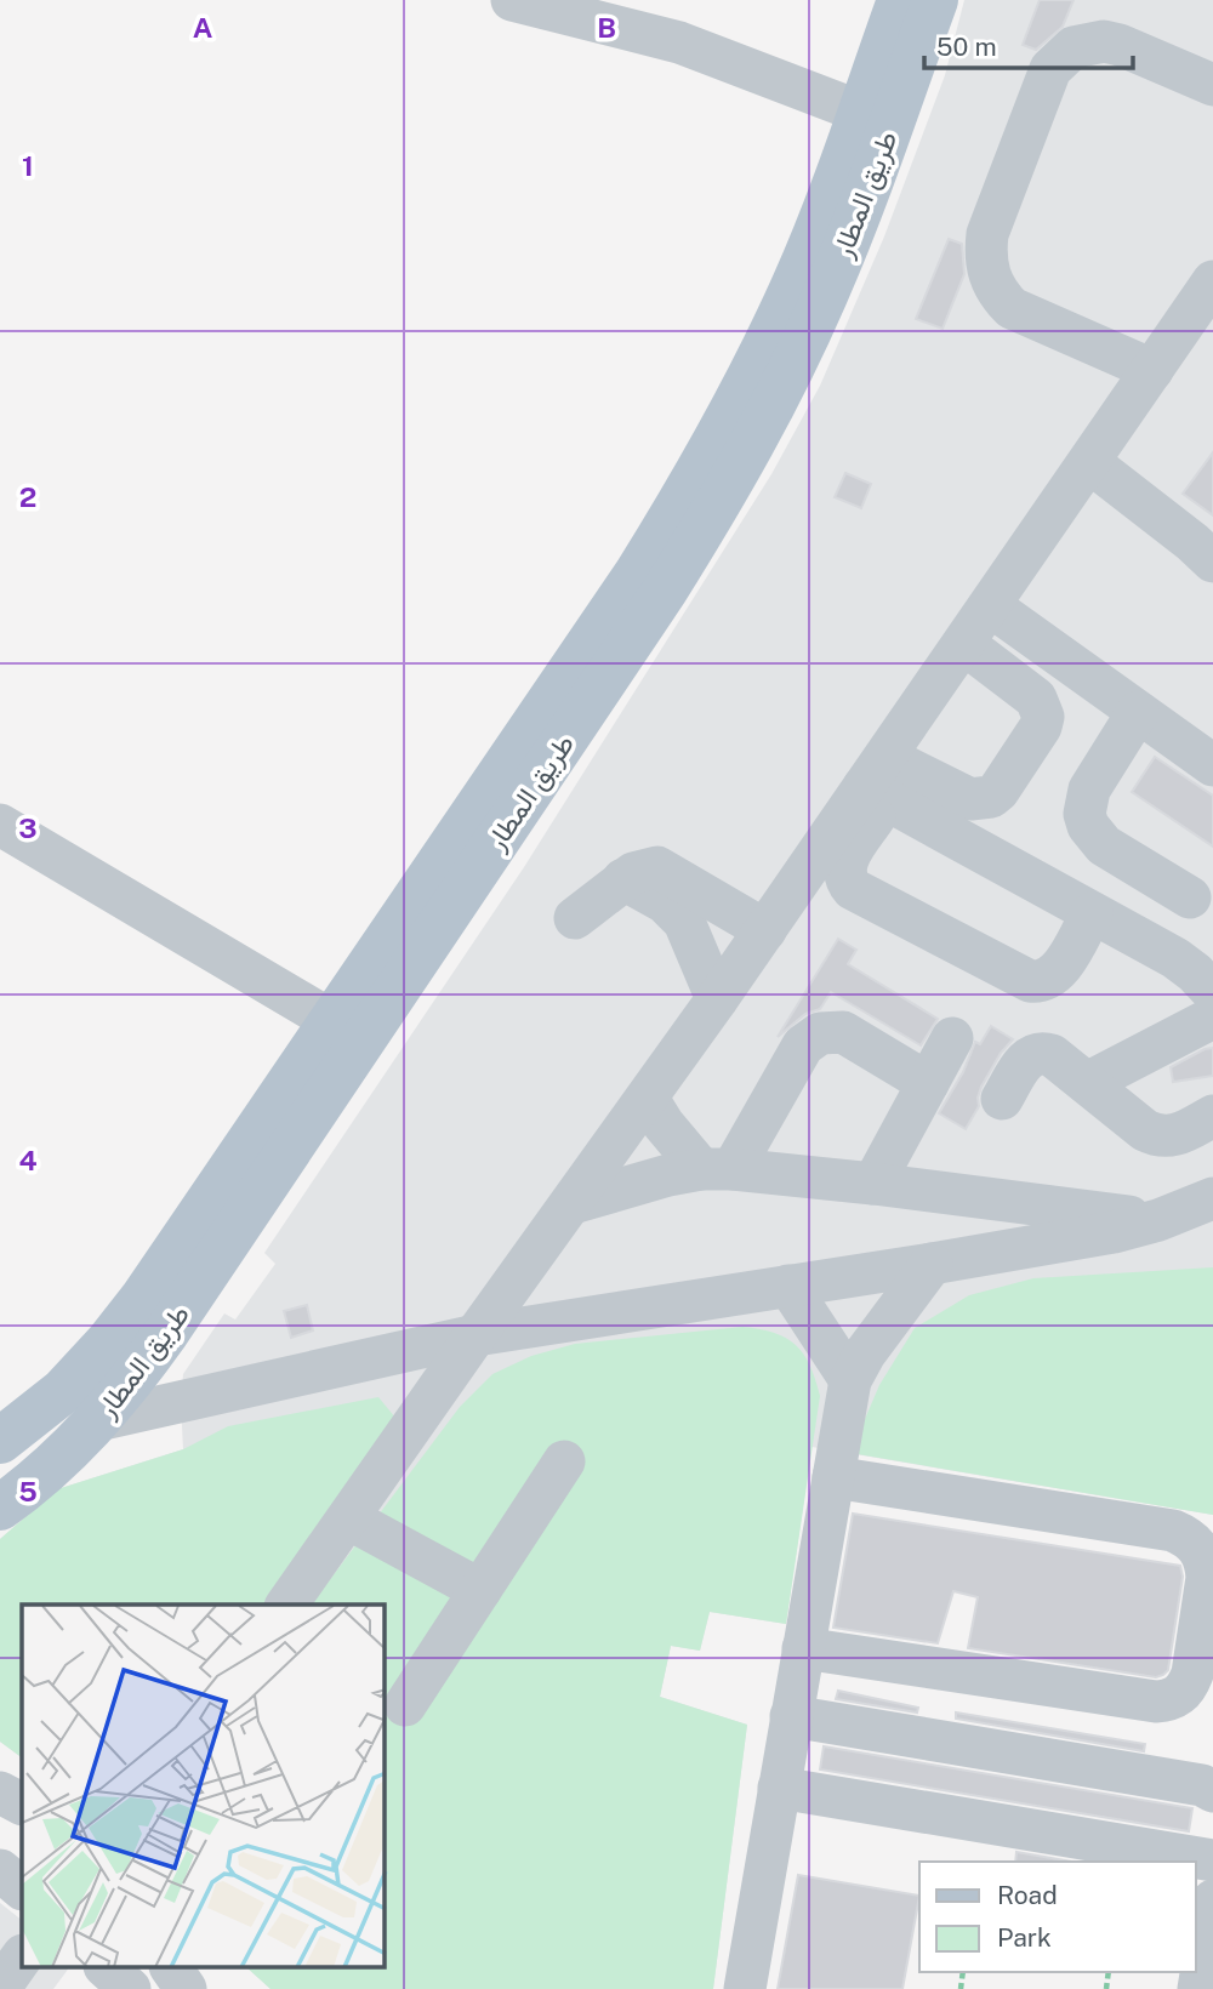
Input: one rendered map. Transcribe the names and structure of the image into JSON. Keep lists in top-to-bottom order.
{
  "streets": {
    "main road": ["طريق المطار"]
  },
  "legend": ["Road", "Park"],
  "scale_bar": "50 m",
  "grid": {
    "columns": ["A", "B"],
    "rows": [
      "1",
      "2",
      "3",
      "4",
      "5"
    ]
  }
}
